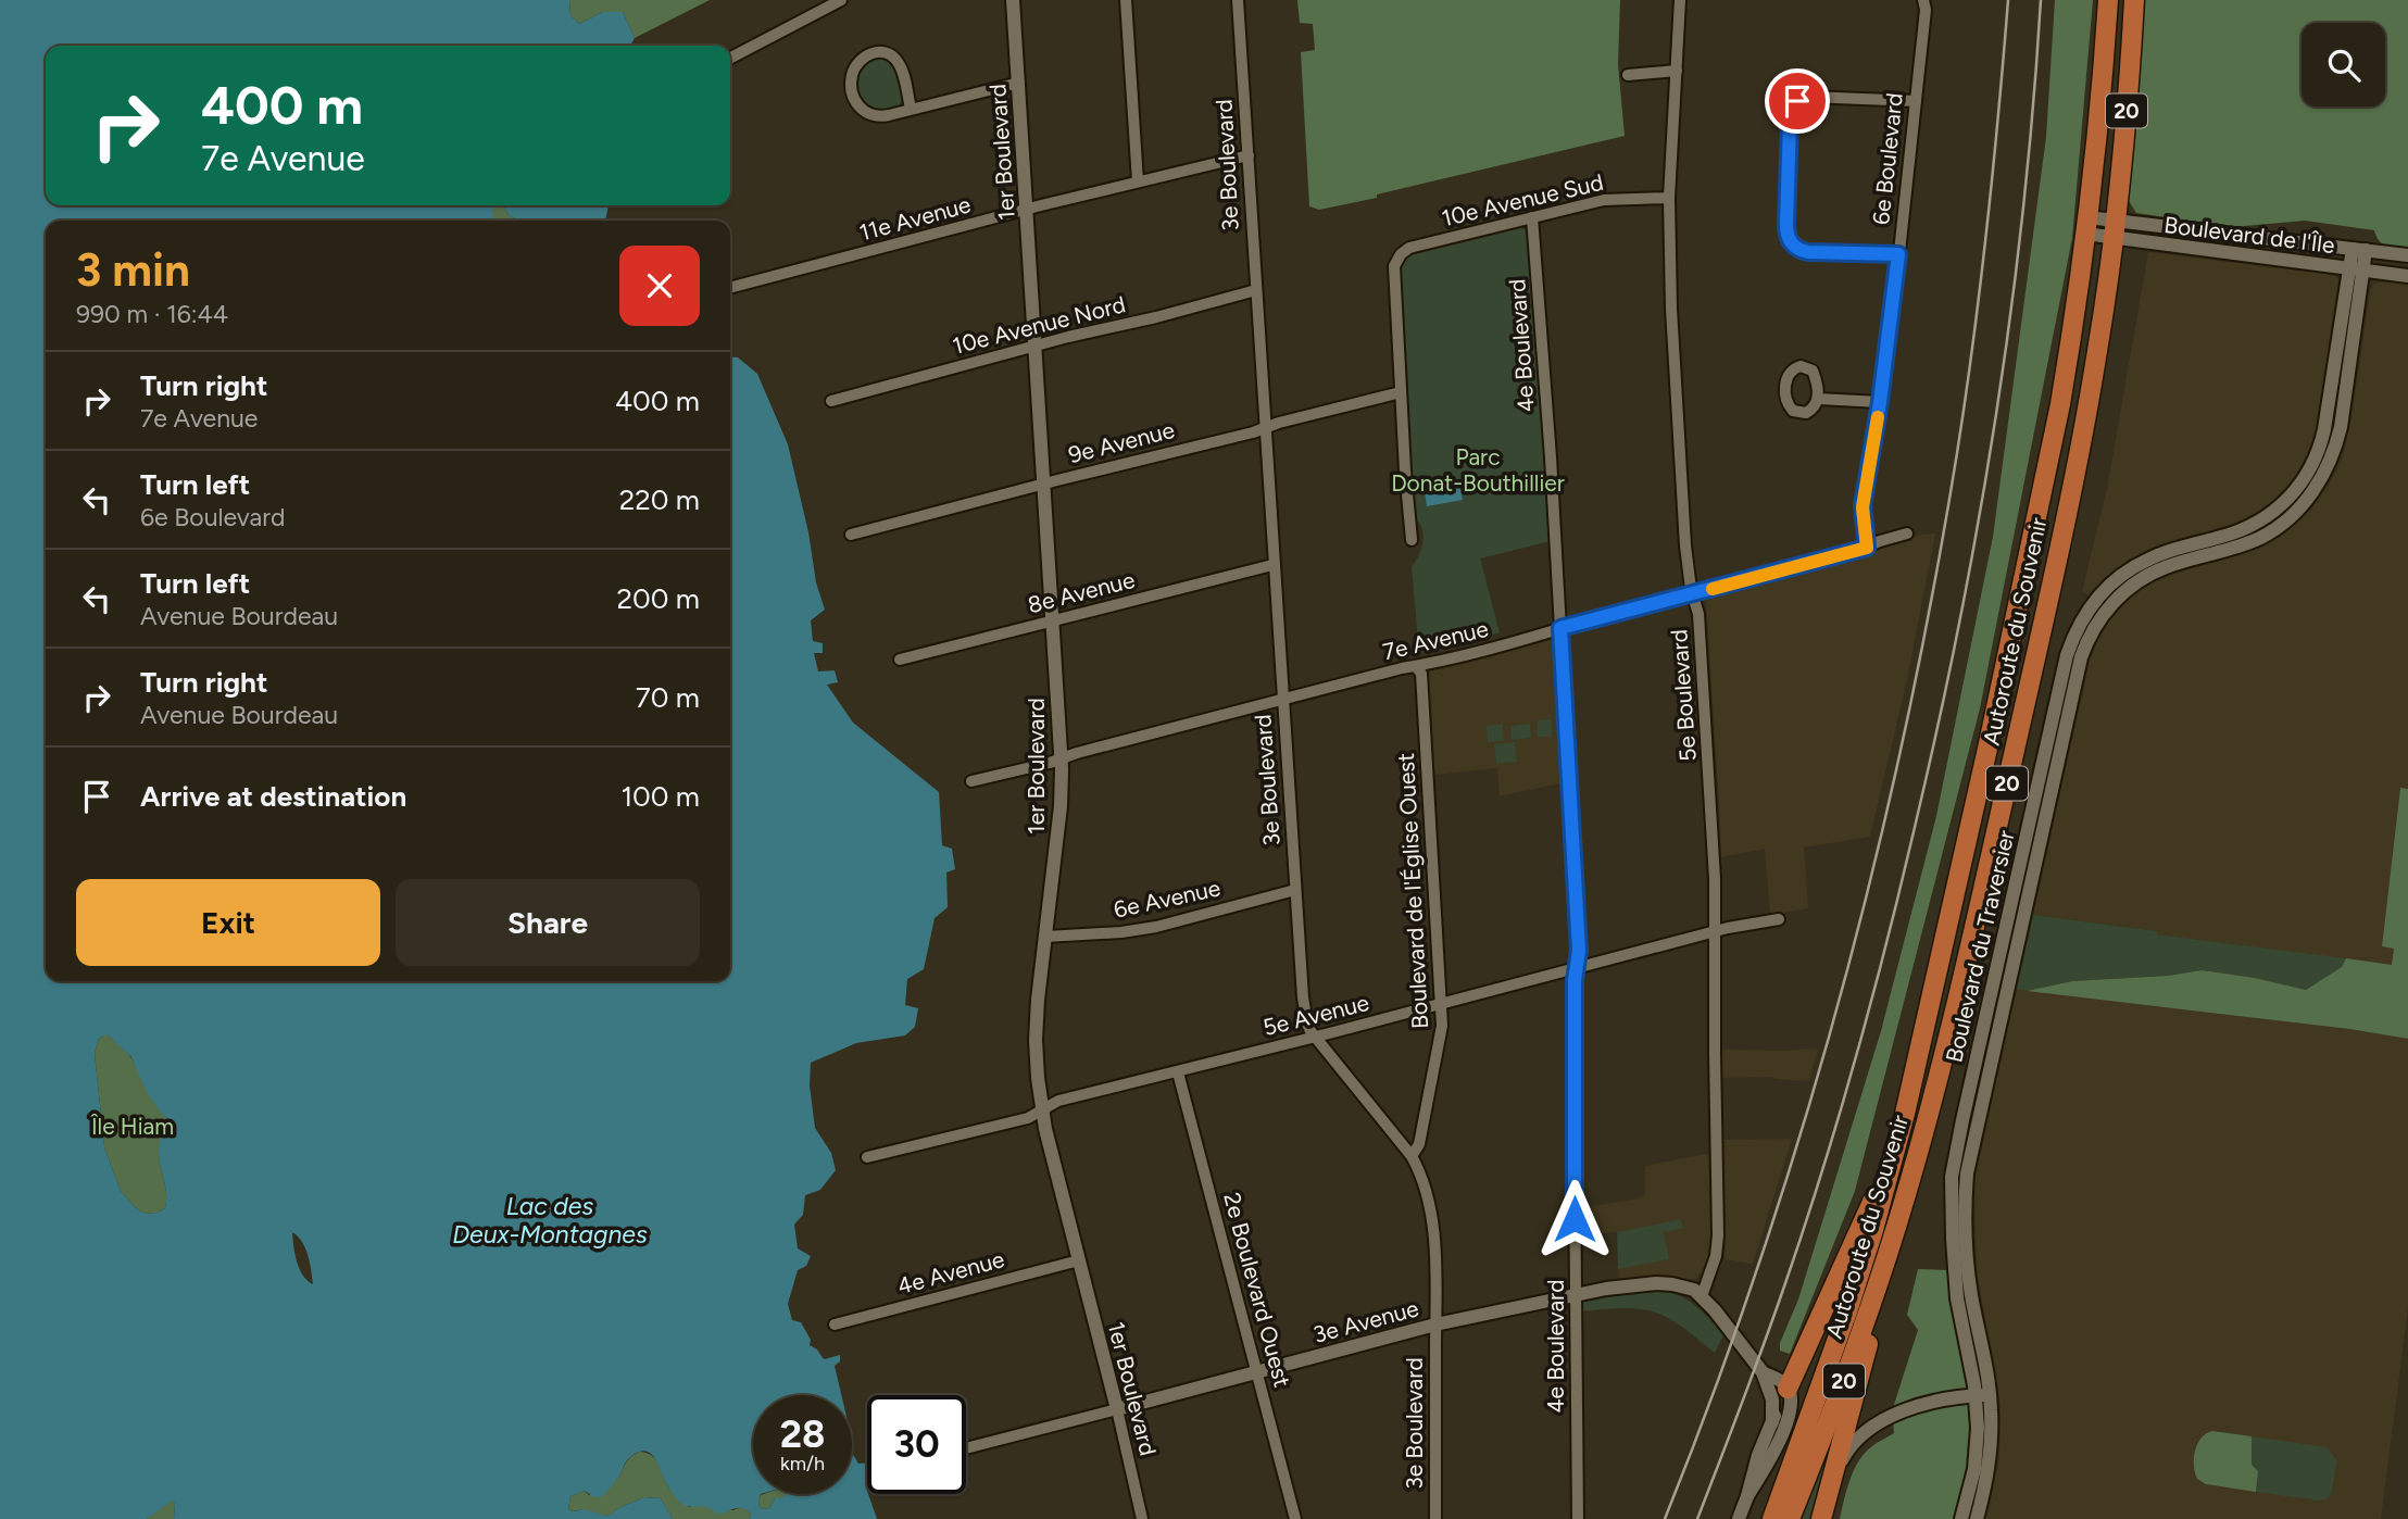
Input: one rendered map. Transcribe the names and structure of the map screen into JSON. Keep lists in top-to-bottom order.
{
  "streets": {
    "highway": ["20", "Autoroute du Souvenir"],
    "street": [
      "1er Boulevard",
      "6e Boulevard",
      "3e Boulevard",
      "10e Avenue Sud",
      "11e Avenue",
      "Boulevard de l'Île",
      "10e Avenue Nord",
      "4e Boulevard",
      "9e Avenue",
      "8e Avenue",
      "7e Avenue",
      "5e Boulevard",
      "Boulevard de l'Église Ouest",
      "6e Avenue",
      "Boulevard du Traversier",
      "5e Avenue",
      "4e Avenue",
      "2e Boulevard Ouest",
      "3e Avenue"
    ]
  },
  "crossings": [
    ["1er Boulevard", "11e Avenue"],
    ["1er Boulevard", "10e Avenue Nord"],
    ["1er Boulevard", "9e Avenue"],
    ["1er Boulevard", "8e Avenue"],
    ["1er Boulevard", "7e Avenue"],
    ["1er Boulevard", "6e Avenue"],
    ["1er Boulevard", "5e Avenue"],
    ["1er Boulevard", "4e Avenue"],
    ["1er Boulevard", "3e Avenue"],
    ["6e Boulevard", "7e Avenue"],
    ["3e Boulevard", "11e Avenue"],
    ["3e Boulevard", "10e Avenue Nord"],
    ["3e Boulevard", "9e Avenue"],
    ["3e Boulevard", "8e Avenue"],
    ["3e Boulevard", "7e Avenue"],
    ["3e Boulevard", "Boulevard de l'Église Ouest"],
    ["3e Boulevard", "6e Avenue"],
    ["3e Boulevard", "5e Avenue"],
    ["3e Boulevard", "3e Avenue"],
    ["10e Avenue Sud", "4e Boulevard"],
    ["10e Avenue Sud", "9e Avenue"],
    ["10e Avenue Sud", "5e Boulevard"],
    ["Boulevard de l'Île", "Autoroute du Souvenir"],
    ["Boulevard de l'Île", "Boulevard du Traversier"],
    ["4e Boulevard", "7e Avenue"],
    ["4e Boulevard", "5e Avenue"],
    ["4e Boulevard", "3e Avenue"],
    ["7e Avenue", "5e Boulevard"],
    ["7e Avenue", "Boulevard de l'Église Ouest"],
    ["5e Boulevard", "5e Avenue"],
    ["5e Boulevard", "3e Avenue"],
    ["Boulevard de l'Église Ouest", "5e Avenue"],
    ["5e Avenue", "2e Boulevard Ouest"],
    ["2e Boulevard Ouest", "3e Avenue"]
  ],
  "water": ["Lac des Deux-Montagnes"],
  "parks": ["Parc Donat-Bouthillier", "Île Hiam"],
  "page": {
    "turn": ["400 m", "7e Avenue"],
    "heading": ["3 min", "990 m · 16:44"],
    "list": [
      {
        "name": "Turn right",
        "note": "7e Avenue",
        "value": "400 m"
      },
      {
        "name": "Turn left",
        "note": "6e Boulevard",
        "value": "220 m"
      },
      {
        "name": "Turn left",
        "note": "Avenue Bourdeau",
        "value": "200 m"
      },
      {
        "name": "Turn right",
        "note": "Avenue Bourdeau",
        "value": "70 m"
      },
      {
        "name": "Arrive at destination",
        "value": "100 m"
      }
    ],
    "buttons": ["Exit", "Share"],
    "speed": "28 km/h",
    "limit": "30"
  }
}
